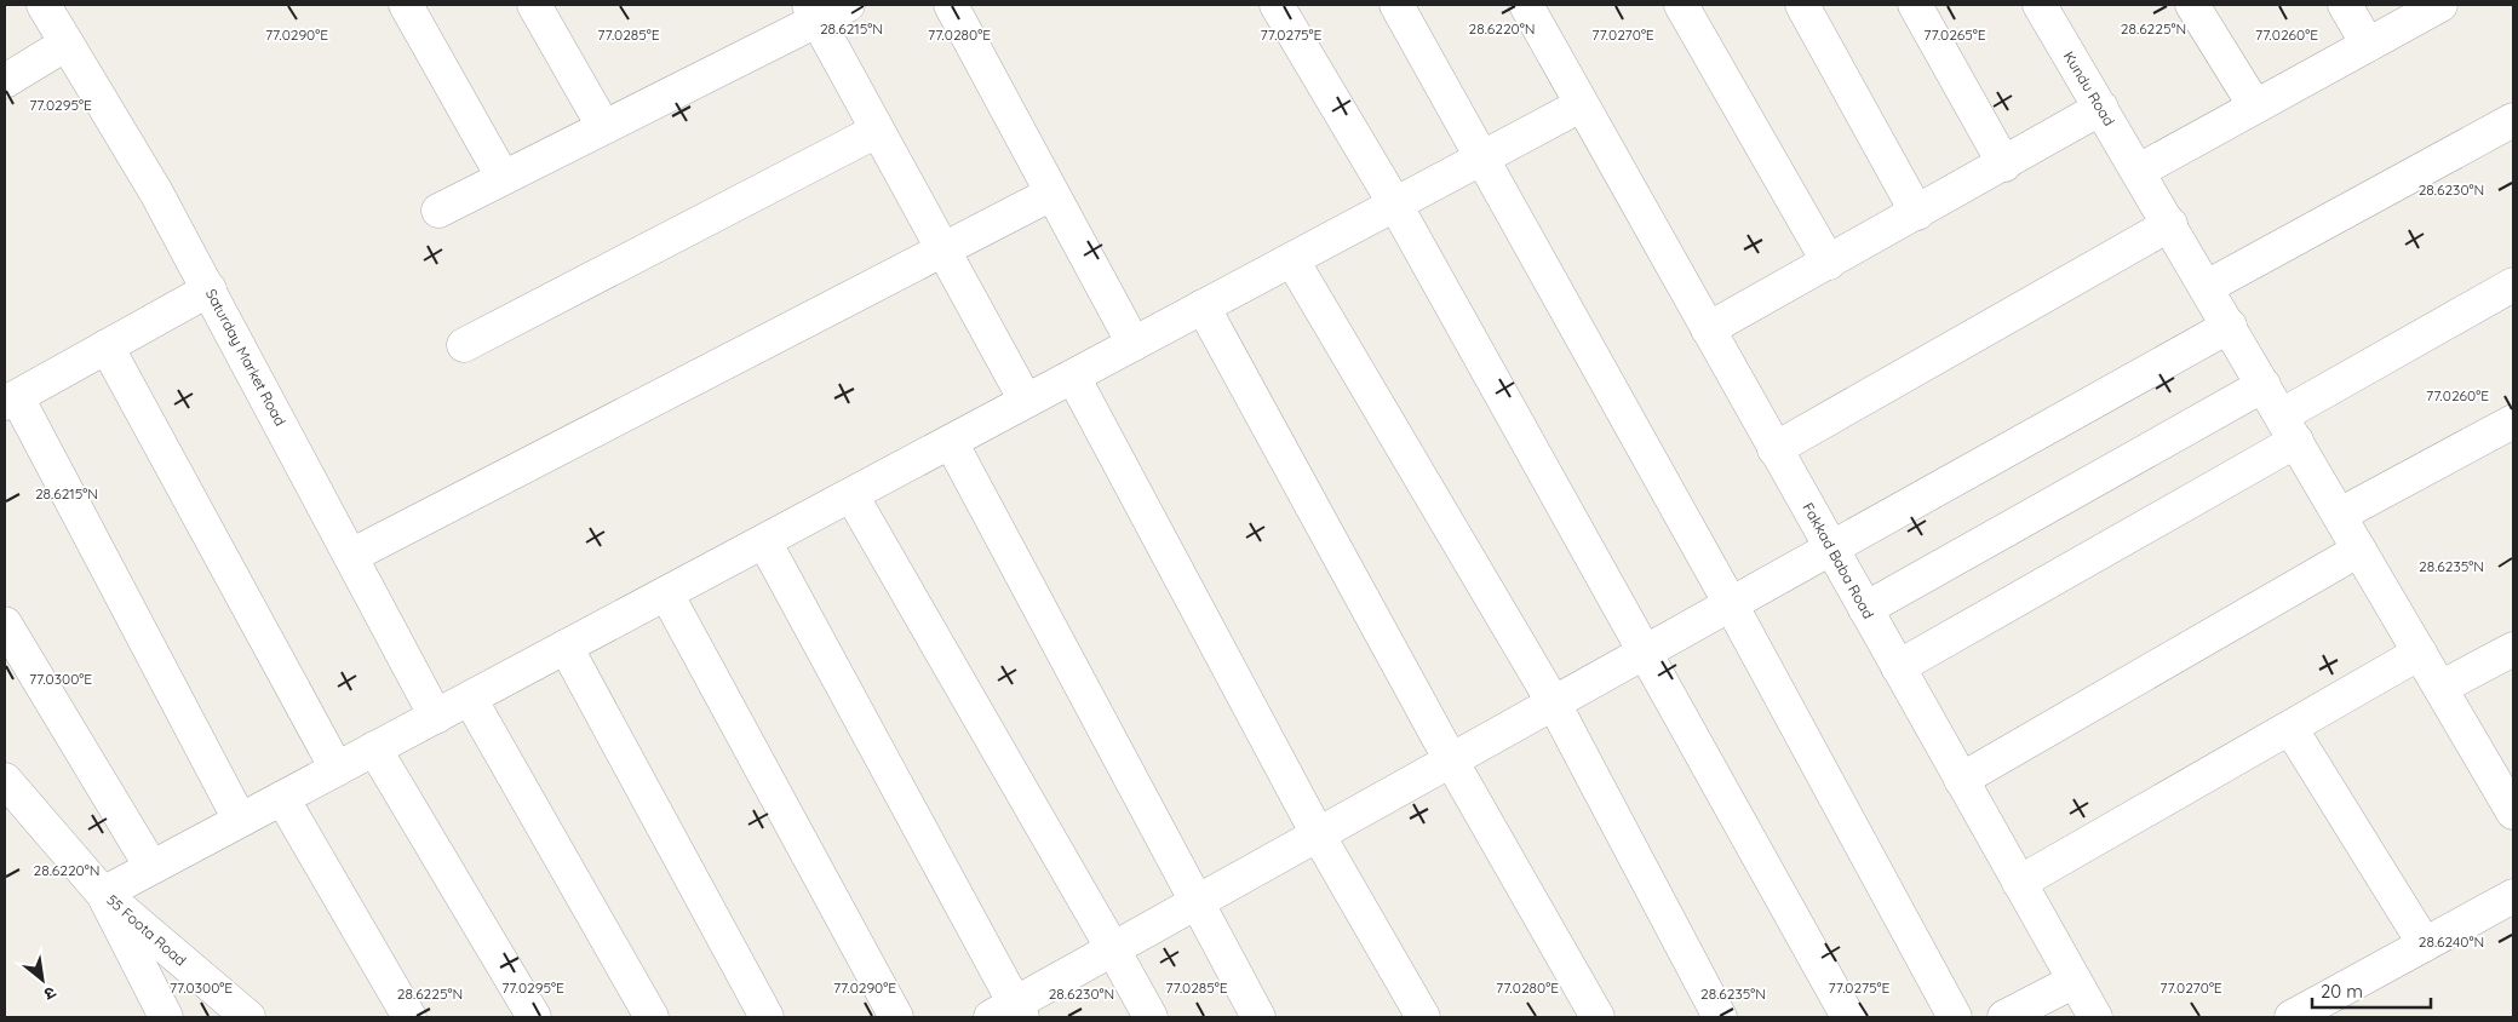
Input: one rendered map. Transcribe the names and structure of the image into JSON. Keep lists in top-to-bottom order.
{
  "streets": {
    "street": [
      "Kundu Road",
      "Saturday Market Road",
      "Fakkad Baba Road",
      "55 Foota Road"
    ]
  },
  "scale_bar": "20 m",
  "north": "bottom right",
  "coordinates": [
    "28.6215°N",
    "28.6220°N",
    "28.6225°N",
    "77.0290°E",
    "77.0285°E",
    "77.0280°E",
    "77.0275°E",
    "77.0270°E",
    "77.0265°E",
    "77.0260°E",
    "77.0295°E",
    "28.6230°N",
    "28.6235°N",
    "77.0300°E",
    "28.6240°N"
  ]
}
